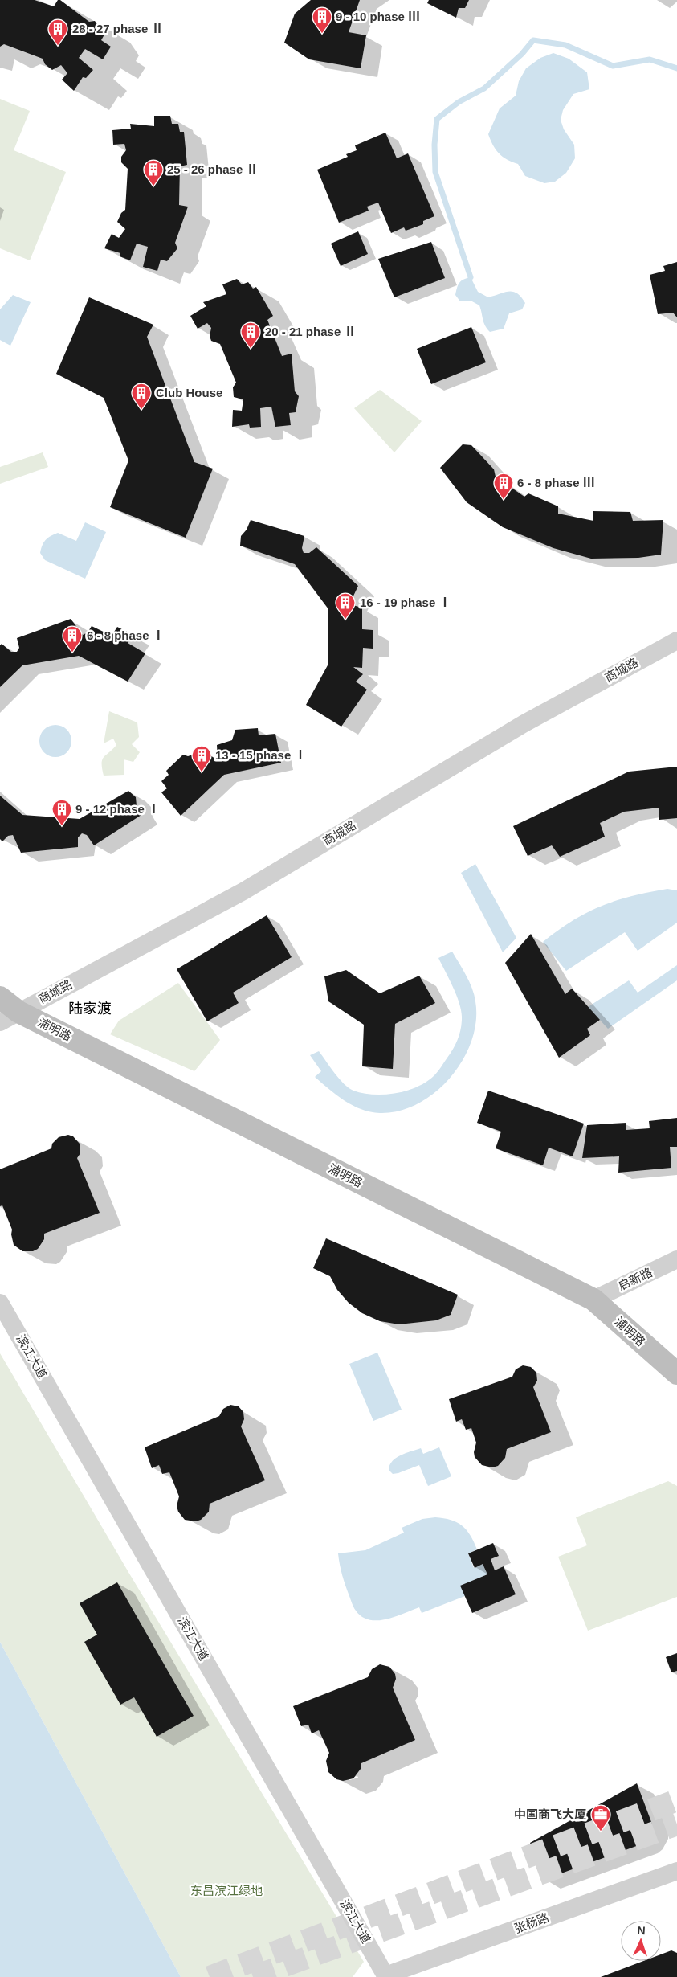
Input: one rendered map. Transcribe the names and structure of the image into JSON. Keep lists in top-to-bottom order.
{
  "streets": {
    "main road": ["浦明路"],
    "street": [
      "商城路",
      "启新路",
      "滨江大道",
      "张杨路"
    ]
  },
  "crossings": [
    ["商城路", "浦明路"],
    ["浦明路", "启新路"],
    ["滨江大道", "张杨路"]
  ],
  "districts": ["陆家渡"],
  "parks": ["东昌滨江绿地"],
  "places": {
    "building": [
      "9 - 10 phase Ⅲ",
      "28 - 27 phase Ⅱ",
      "25 - 26 phase Ⅱ",
      "20 - 21 phase Ⅱ",
      "Club House",
      "6 - 8 phase Ⅲ",
      "16 - 19 phase Ⅰ",
      "6 - 8 phase Ⅰ",
      "13 - 15 phase Ⅰ",
      "9 - 12 phase Ⅰ"
    ],
    "office": ["中国商飞大厦"]
  },
  "north": "top"
}
